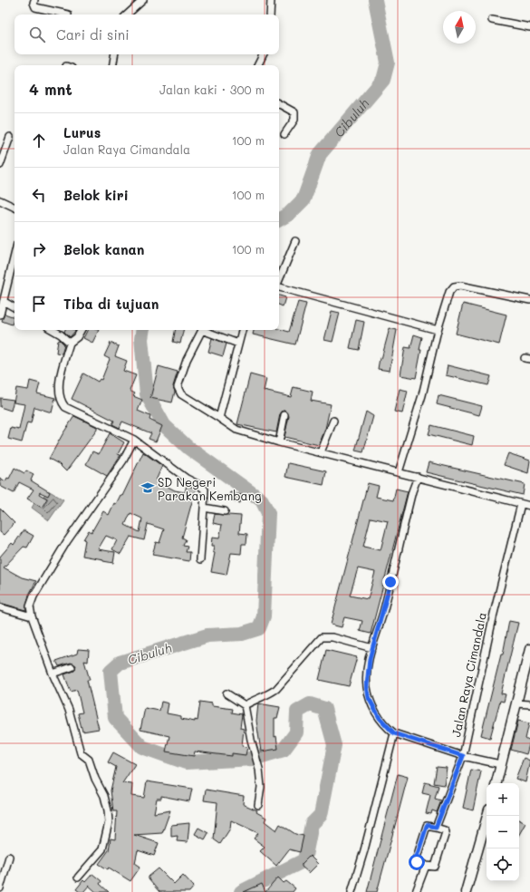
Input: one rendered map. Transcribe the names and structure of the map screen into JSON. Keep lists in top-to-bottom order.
{
  "streets": {
    "street": ["Jalan Raya Cimandala"]
  },
  "water": ["Cibuluh"],
  "places": {
    "school or university": ["SD Negeri Parakan Kembang"]
  },
  "north": "top",
  "page": {
    "search": "Cari di sini",
    "heading": ["4 mnt", "Jalan kaki · 300 m"],
    "list": [
      ["Lurus", "Jalan Raya Cimandala", "100 m"],
      ["Belok kiri", "100 m"],
      ["Belok kanan", "100 m"],
      "Tiba di tujuan"
    ],
    "map_buttons": ["+", "−"]
  }
}
